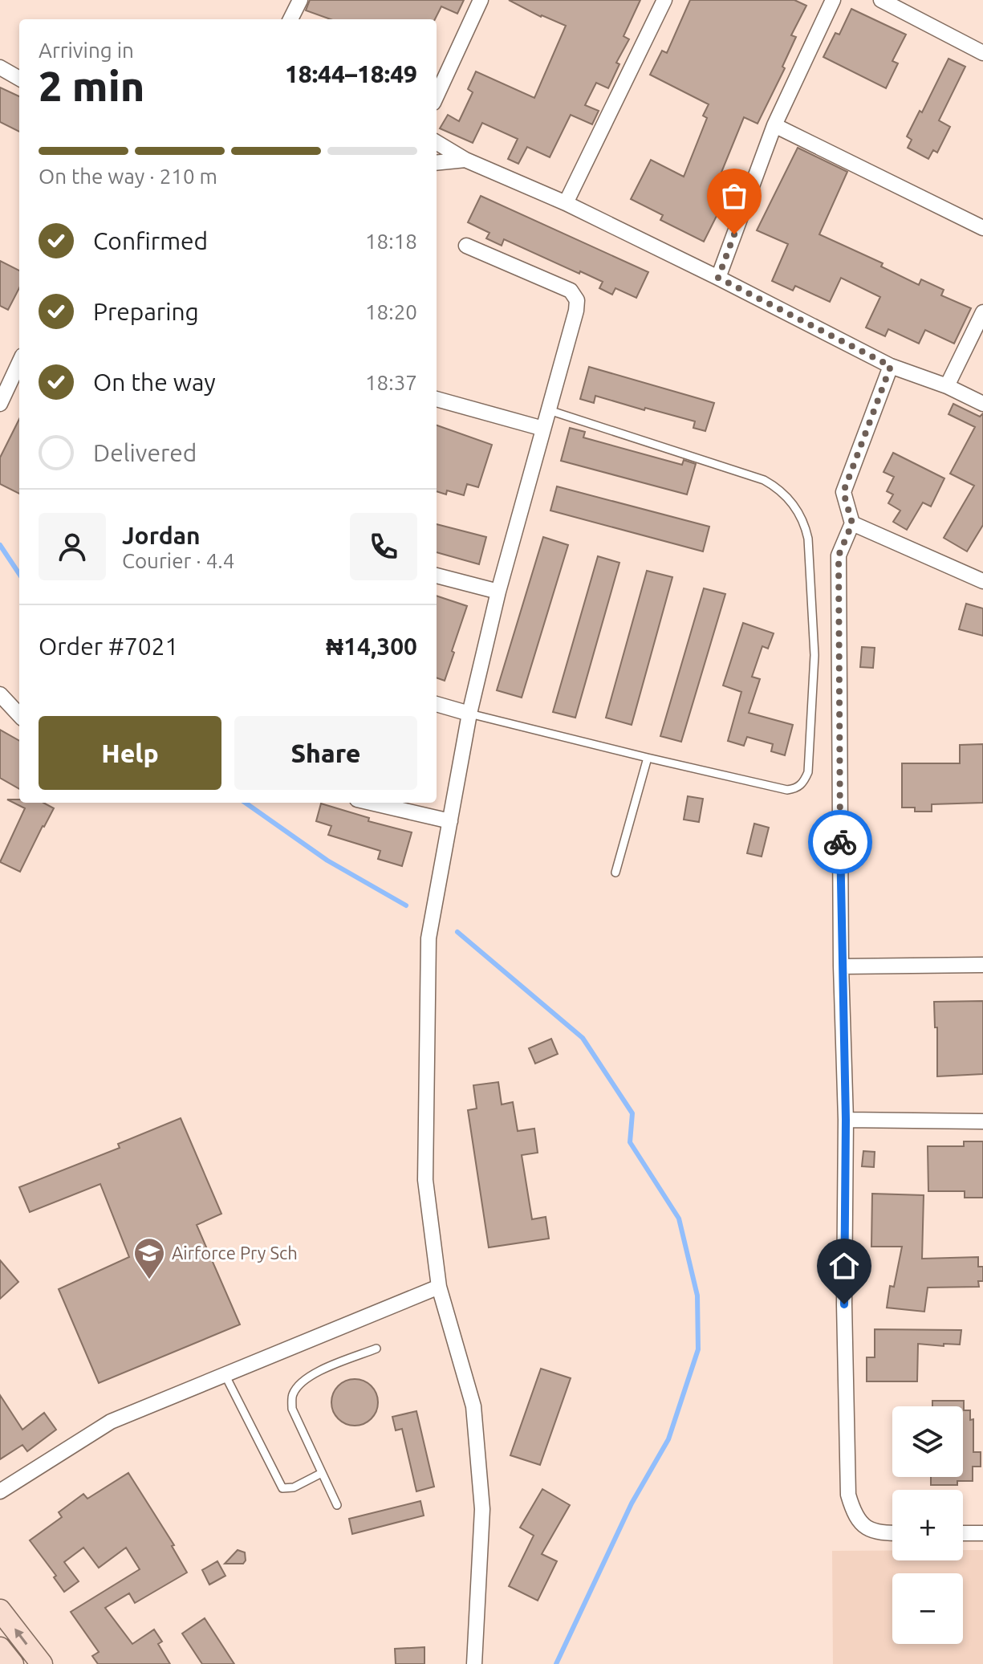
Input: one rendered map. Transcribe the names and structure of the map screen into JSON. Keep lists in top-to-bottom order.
{
  "places": {
    "school or university": ["Airforce Pry Sch"]
  },
  "page": {
    "heading": ["2 min", "Arriving in", "18:44–18:49"],
    "panel": [
      "Jordan",
      "Courier · 4.4",
      "Order #7021",
      "₦14,300"
    ],
    "bar": "On the way · 210 m",
    "list": [
      ["Confirmed", "18:18"],
      ["Preparing", "18:20"],
      ["On the way", "18:37"],
      "Delivered"
    ],
    "buttons": ["Help", "Share"],
    "map_buttons": ["+", "−"]
  }
}
